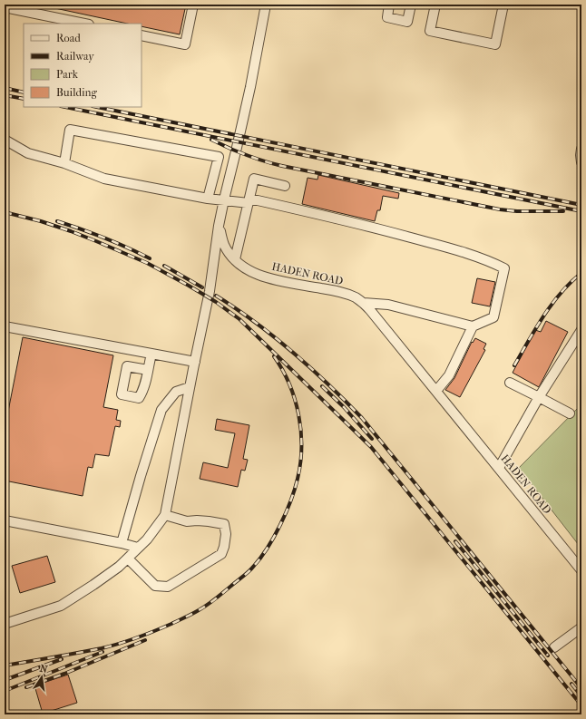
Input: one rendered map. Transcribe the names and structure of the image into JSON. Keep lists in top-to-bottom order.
{
  "streets": {
    "street": ["HADEN ROAD"]
  },
  "legend": [
    "Road",
    "Railway",
    "Park",
    "Building"
  ],
  "north": "top"
}
